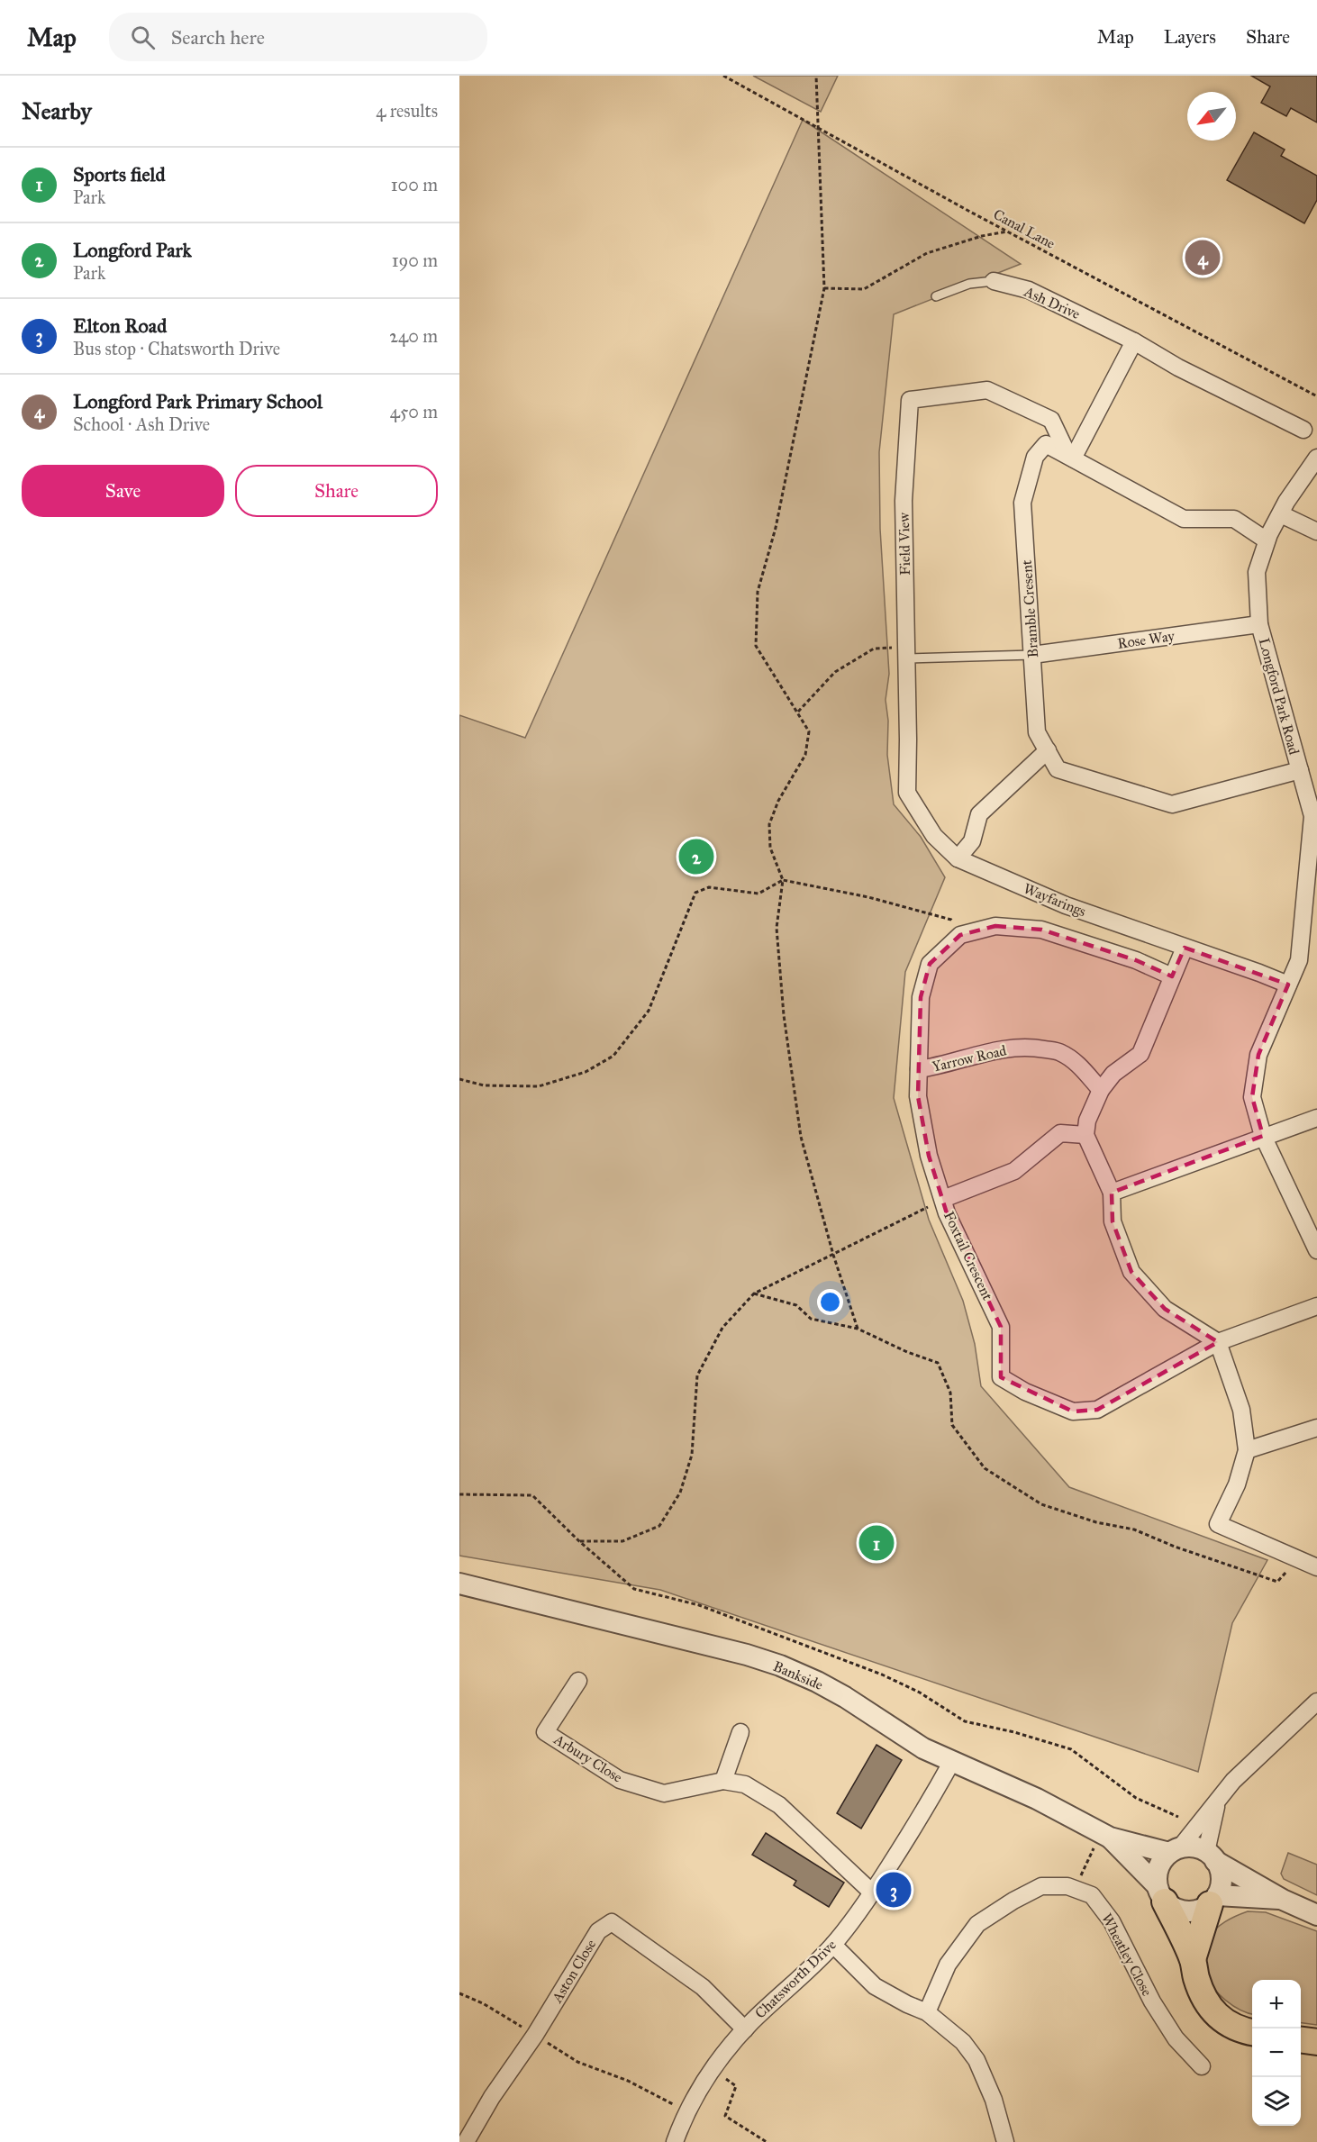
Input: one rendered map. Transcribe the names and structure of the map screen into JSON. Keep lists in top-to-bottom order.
{
  "streets": {
    "street": [
      "Ash Drive",
      "Field View",
      "Bramble Cresent",
      "Rose Way",
      "Longford Park Road",
      "Wayfarings",
      "Yarrow Road",
      "Foxtail Crescent",
      "Bankside",
      "Arbury Close",
      "Wheatley Close",
      "Aston Close",
      "Chatsworth Drive"
    ],
    "path": ["Canal Lane"]
  },
  "crossings": [
    ["Field View", "Bramble Cresent"],
    ["Field View", "Wayfarings"],
    ["Bramble Cresent", "Rose Way"],
    ["Bramble Cresent", "Longford Park Road"],
    ["Rose Way", "Longford Park Road"],
    ["Longford Park Road", "Wayfarings"],
    ["Yarrow Road", "Foxtail Crescent"],
    ["Bankside", "Chatsworth Drive"],
    ["Arbury Close", "Chatsworth Drive"],
    ["Aston Close", "Chatsworth Drive"]
  ],
  "north": "bottom left",
  "page": {
    "header": "Map",
    "search": "Search here",
    "nav": ["Map", "Layers", "Share"],
    "heading": ["Nearby", "4 results"],
    "list": [
      {
        "mark": "1",
        "name": "Sports field",
        "note": "Park",
        "value": "100 m"
      },
      {
        "mark": "2",
        "name": "Longford Park",
        "note": "Park",
        "value": "190 m"
      },
      {
        "mark": "3",
        "name": "Elton Road",
        "note": "Bus stop · Chatsworth Drive",
        "value": "240 m"
      },
      {
        "mark": "4",
        "name": "Longford Park Primary School",
        "note": "School · Ash Drive",
        "value": "450 m"
      }
    ],
    "pins": [
      "4",
      "2",
      "1",
      "3"
    ],
    "buttons": ["Save", "Share"],
    "map_buttons": ["+", "−"]
  }
}
